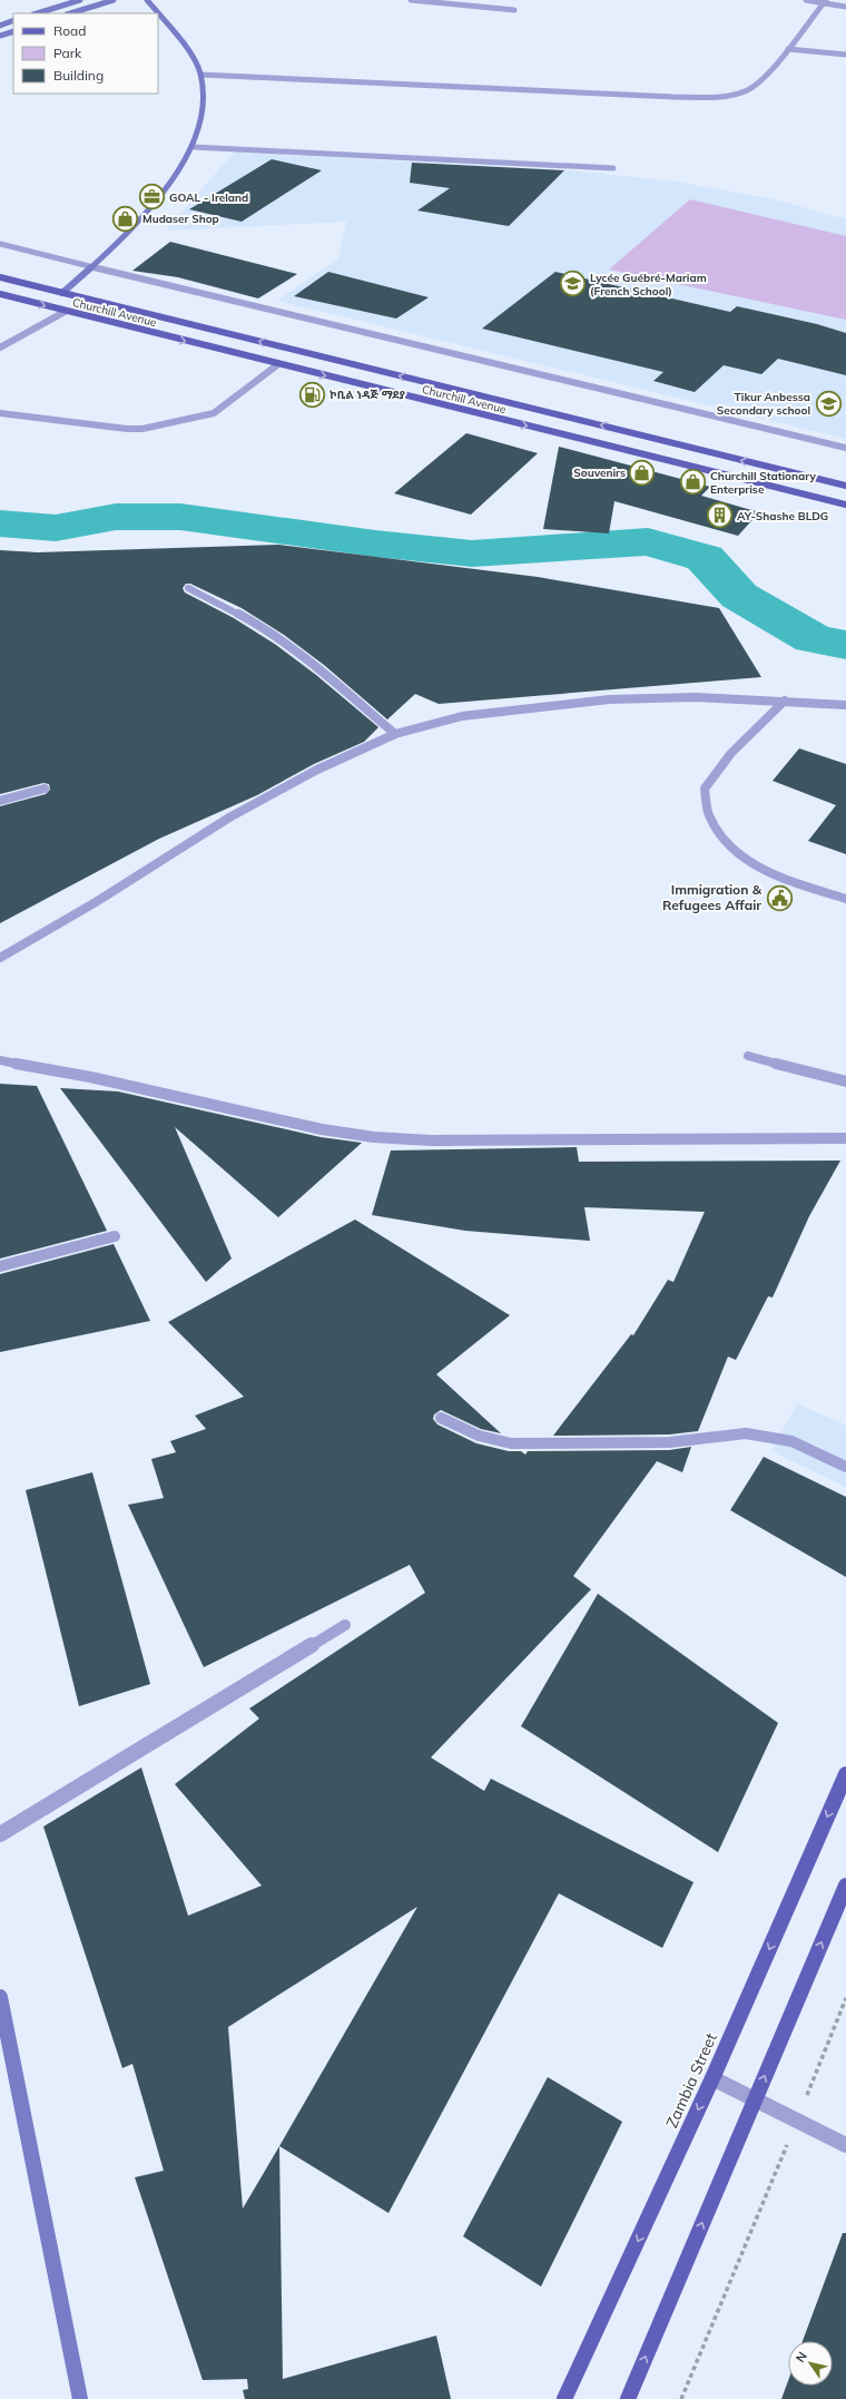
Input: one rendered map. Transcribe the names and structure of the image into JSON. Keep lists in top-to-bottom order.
{
  "streets": {
    "main road": ["Churchill Avenue", "Zambia Street"]
  },
  "places": {
    "office": ["GOAL - Ireland"],
    "shop": ["Mudaser Shop", "Souvenirs", "Churchill Stationary Enterprise"],
    "school or university": ["Lycée Guébré-Mariam (French School)", "Tikur Anbessa Secondary school"],
    "fuel station": ["ኮቢል ነዳጅ ማደያ"],
    "building": ["AY-Shashe BLDG"],
    "public building": ["Immigration & Refugees Affair"]
  },
  "legend": ["Road", "Park", "Building"],
  "north": "top left"
}
